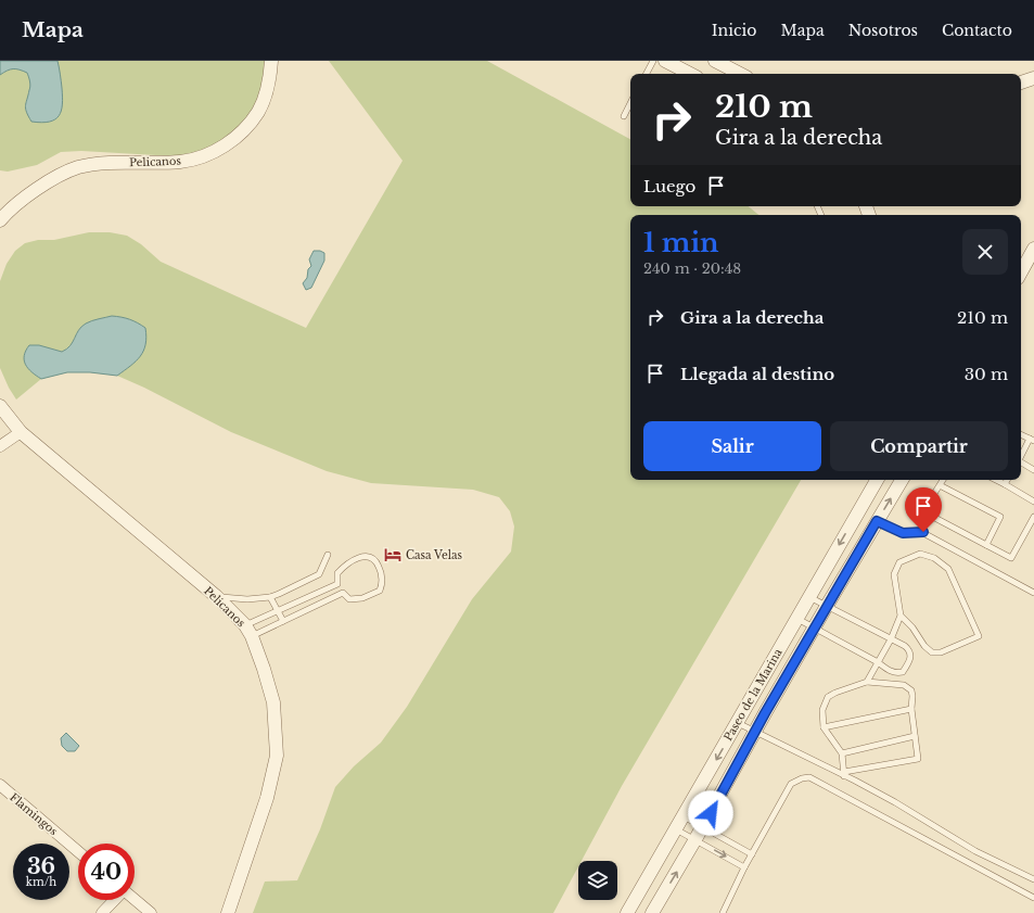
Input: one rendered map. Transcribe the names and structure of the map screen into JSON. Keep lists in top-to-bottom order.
{
  "streets": {
    "street": ["Pelicanos", "Paseo de la Marina", "Flamingos"]
  },
  "places": {
    "hotel": ["Casa Velas"]
  },
  "page": {
    "header": "Mapa",
    "nav": [
      "Inicio",
      "Mapa",
      "Nosotros",
      "Contacto"
    ],
    "turn": ["210 m", "Gira a la derecha"],
    "then": "Luego",
    "heading": ["1 min", "240 m · 20:48"],
    "list": [
      {
        "name": "Gira a la derecha",
        "value": "210 m"
      },
      {
        "name": "Llegada al destino",
        "value": "30 m"
      }
    ],
    "buttons": ["Salir", "Compartir"],
    "speed": "36 km/h",
    "limit": "40"
  }
}
